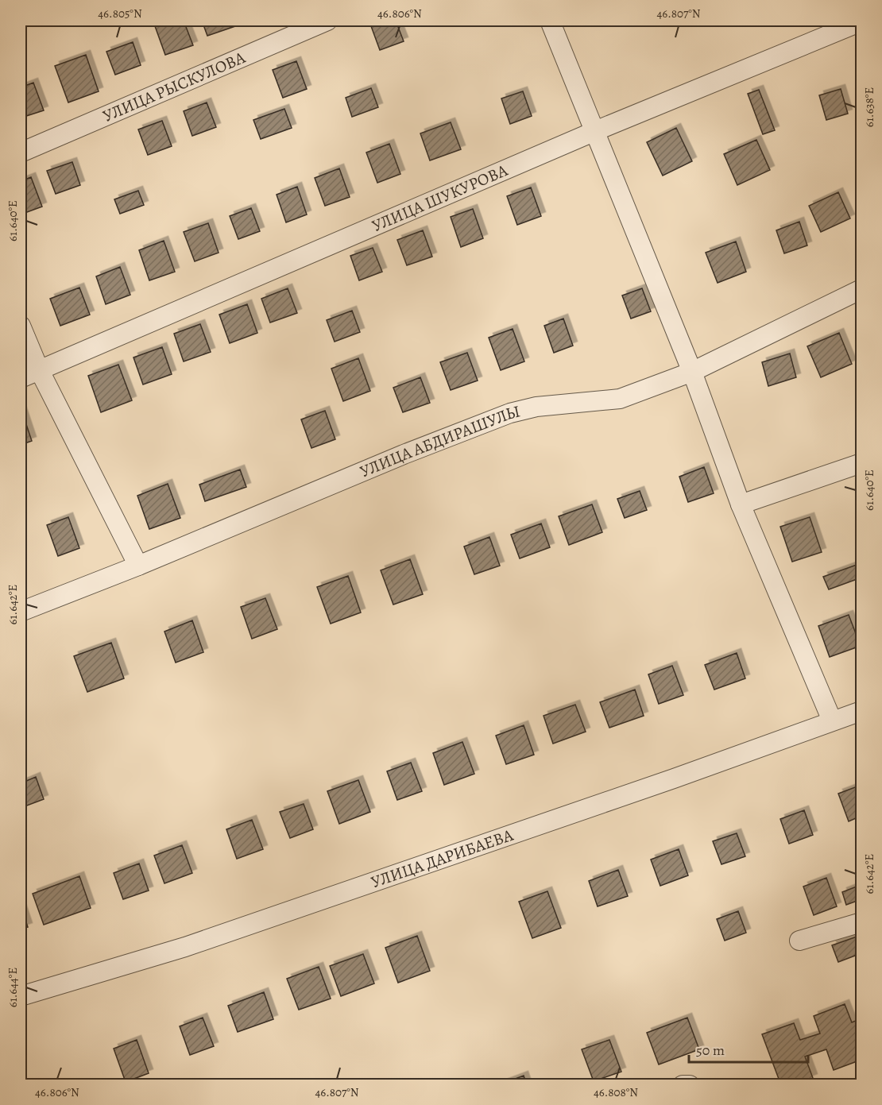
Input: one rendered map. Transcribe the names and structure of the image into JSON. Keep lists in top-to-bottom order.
{
  "streets": {
    "street": [
      "УЛИЦА РЫСКУЛОВА",
      "УЛИЦА ШУКУРОВА",
      "УЛИЦА АБДИРАШУЛЫ",
      "УЛИЦА ДАРИБАЕВА"
    ]
  },
  "scale_bar": "50 m",
  "coordinates": [
    "46.805°N",
    "46.806°N",
    "46.807°N",
    "61.638°E",
    "61.640°E",
    "61.642°E",
    "61.644°E",
    "46.808°N"
  ]
}
